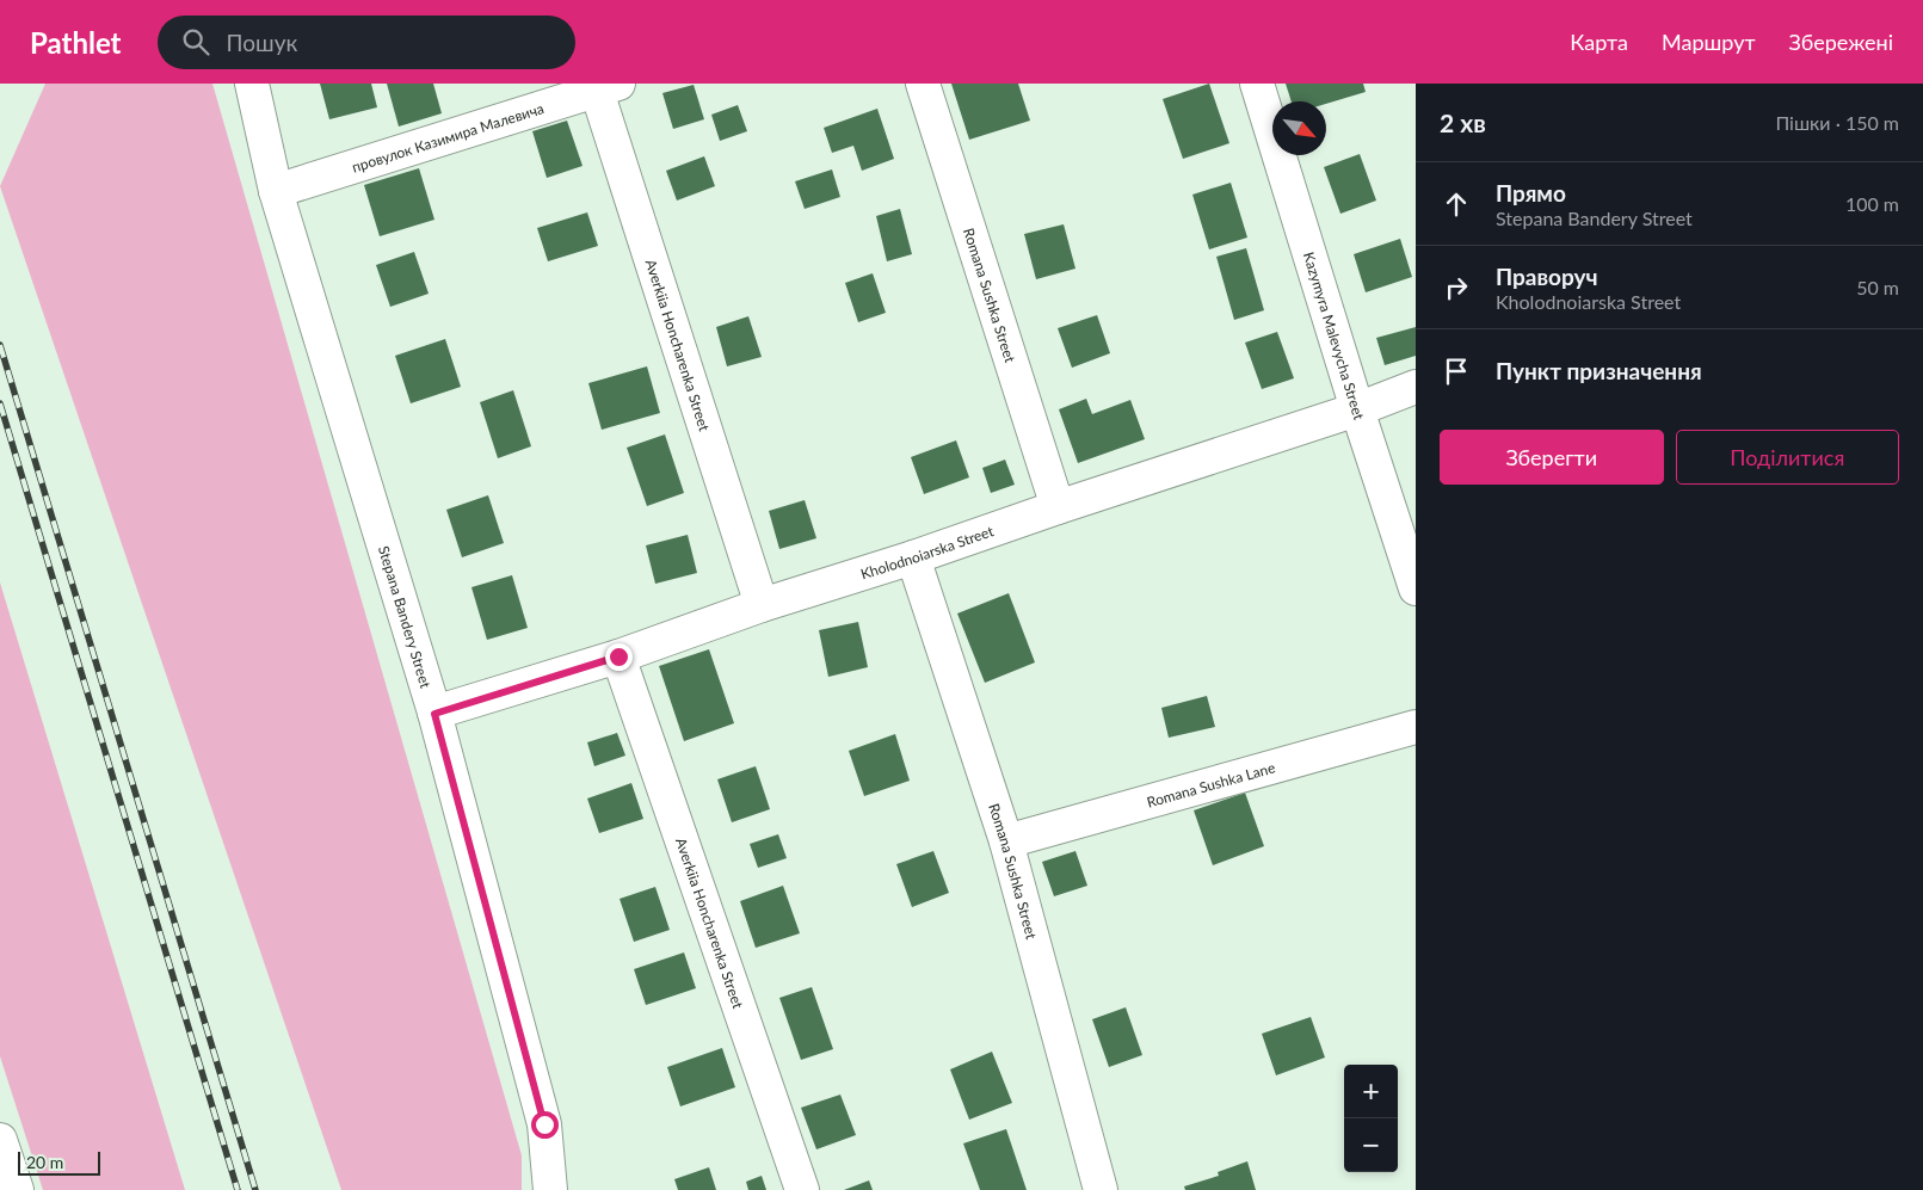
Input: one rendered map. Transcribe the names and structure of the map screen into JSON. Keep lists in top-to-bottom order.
{
  "streets": {
    "street": [
      "провулок Казимира Малевича",
      "Romana Sushka Street",
      "Kazymyra Malevycha Street",
      "Averkiia Honcharenka Street",
      "Kholodnoiarska Street",
      "Stepana Bandery Street",
      "Romana Sushka Lane"
    ]
  },
  "crossings": [
    ["провулок Казимира Малевича", "Averkiia Honcharenka Street"],
    ["провулок Казимира Малевича", "Stepana Bandery Street"],
    ["Romana Sushka Street", "Kholodnoiarska Street"],
    ["Romana Sushka Street", "Romana Sushka Lane"],
    ["Kazymyra Malevycha Street", "Kholodnoiarska Street"],
    ["Averkiia Honcharenka Street", "Kholodnoiarska Street"],
    ["Kholodnoiarska Street", "Stepana Bandery Street"]
  ],
  "scale_bar": "20 m",
  "north": "bottom right",
  "page": {
    "header": "Pathlet",
    "search": "Пошук",
    "nav": ["Карта", "Маршрут", "Збережені"],
    "heading": ["2 хв", "Пішки · 150 m"],
    "list": [
      ["Прямо", "Stepana Bandery Street", "100 m"],
      ["Праворуч", "Kholodnoiarska Street", "50 m"],
      "Пункт призначення"
    ],
    "buttons": ["Зберегти", "Поділитися"],
    "map_buttons": ["+", "−"],
    "scale": "20 m"
  }
}
